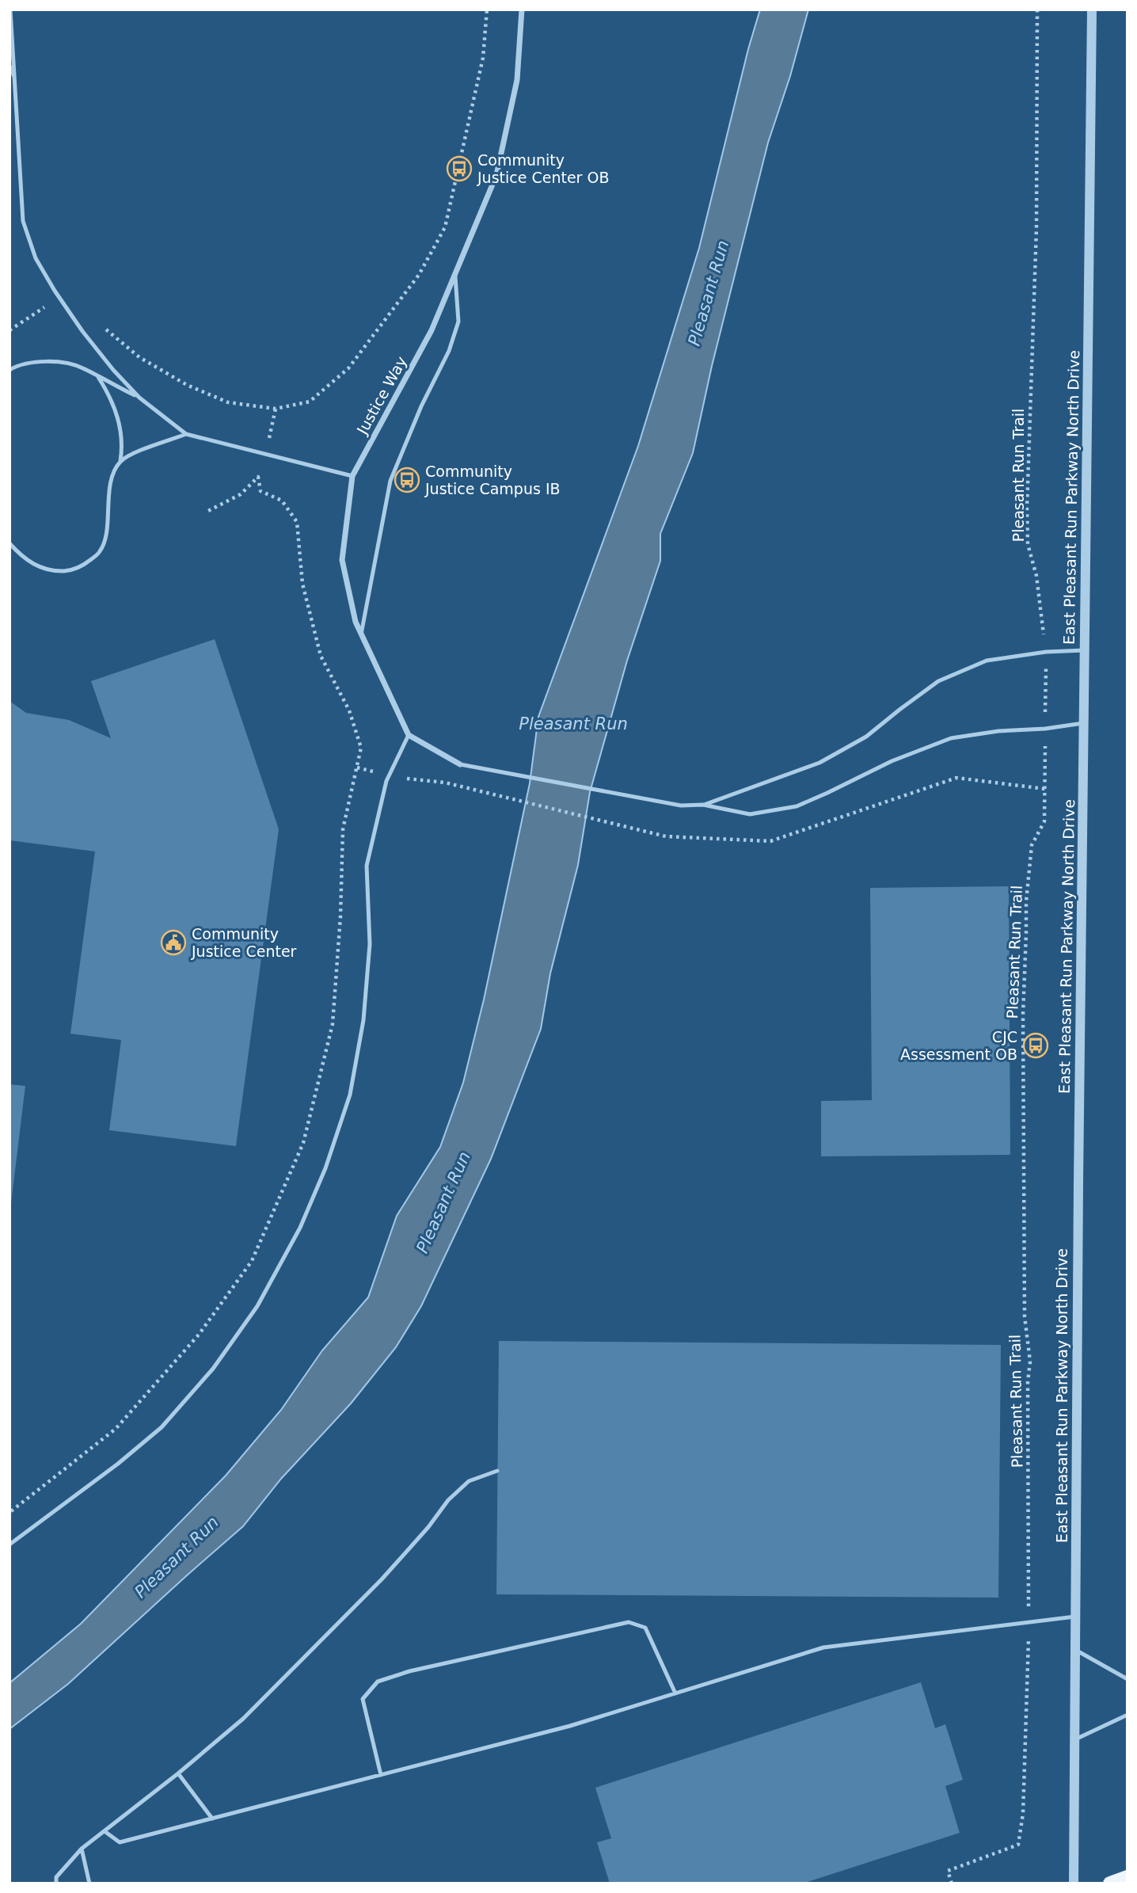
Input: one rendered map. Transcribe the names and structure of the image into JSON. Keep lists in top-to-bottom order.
{
  "streets": {
    "street": ["Justice Way", "East Pleasant Run Parkway North Drive"],
    "path": ["Pleasant Run Trail"]
  },
  "water": ["Pleasant Run"],
  "places": {
    "bus stop": ["Community Justice Center OB", "Community Justice Campus IB", "CJC Assessment OB"],
    "public building": ["Community Justice Center"]
  }
}
